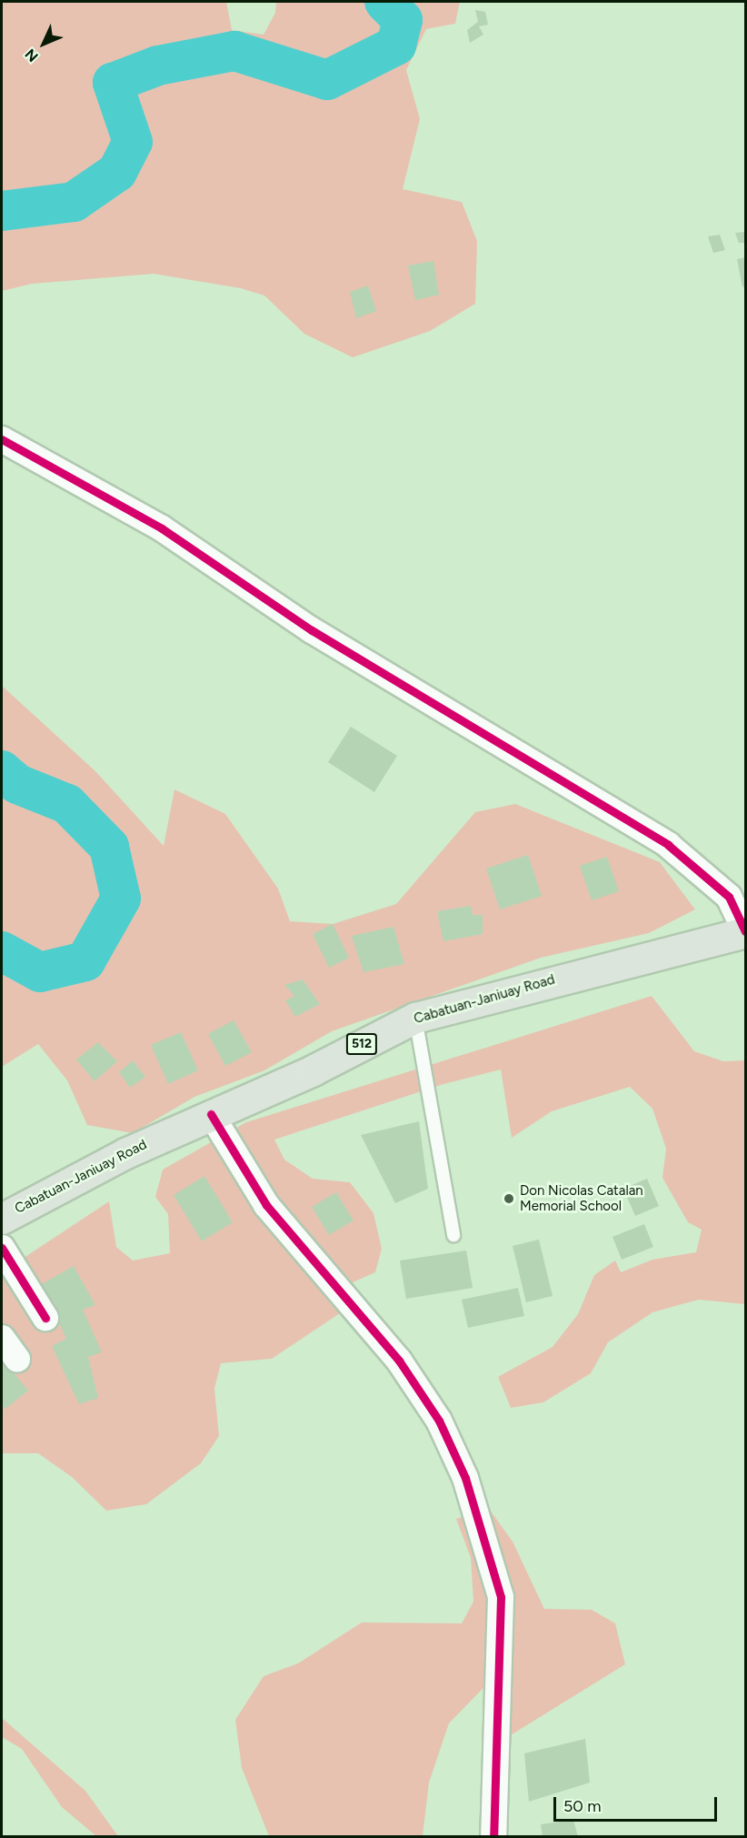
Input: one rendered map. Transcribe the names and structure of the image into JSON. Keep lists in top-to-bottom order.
{
  "streets": {
    "main road": ["Cabatuan-Janiuay Road", "512"]
  },
  "places": ["Don Nicolas Catalan Memorial School"],
  "scale_bar": "50 m",
  "north": "bottom left"
}
